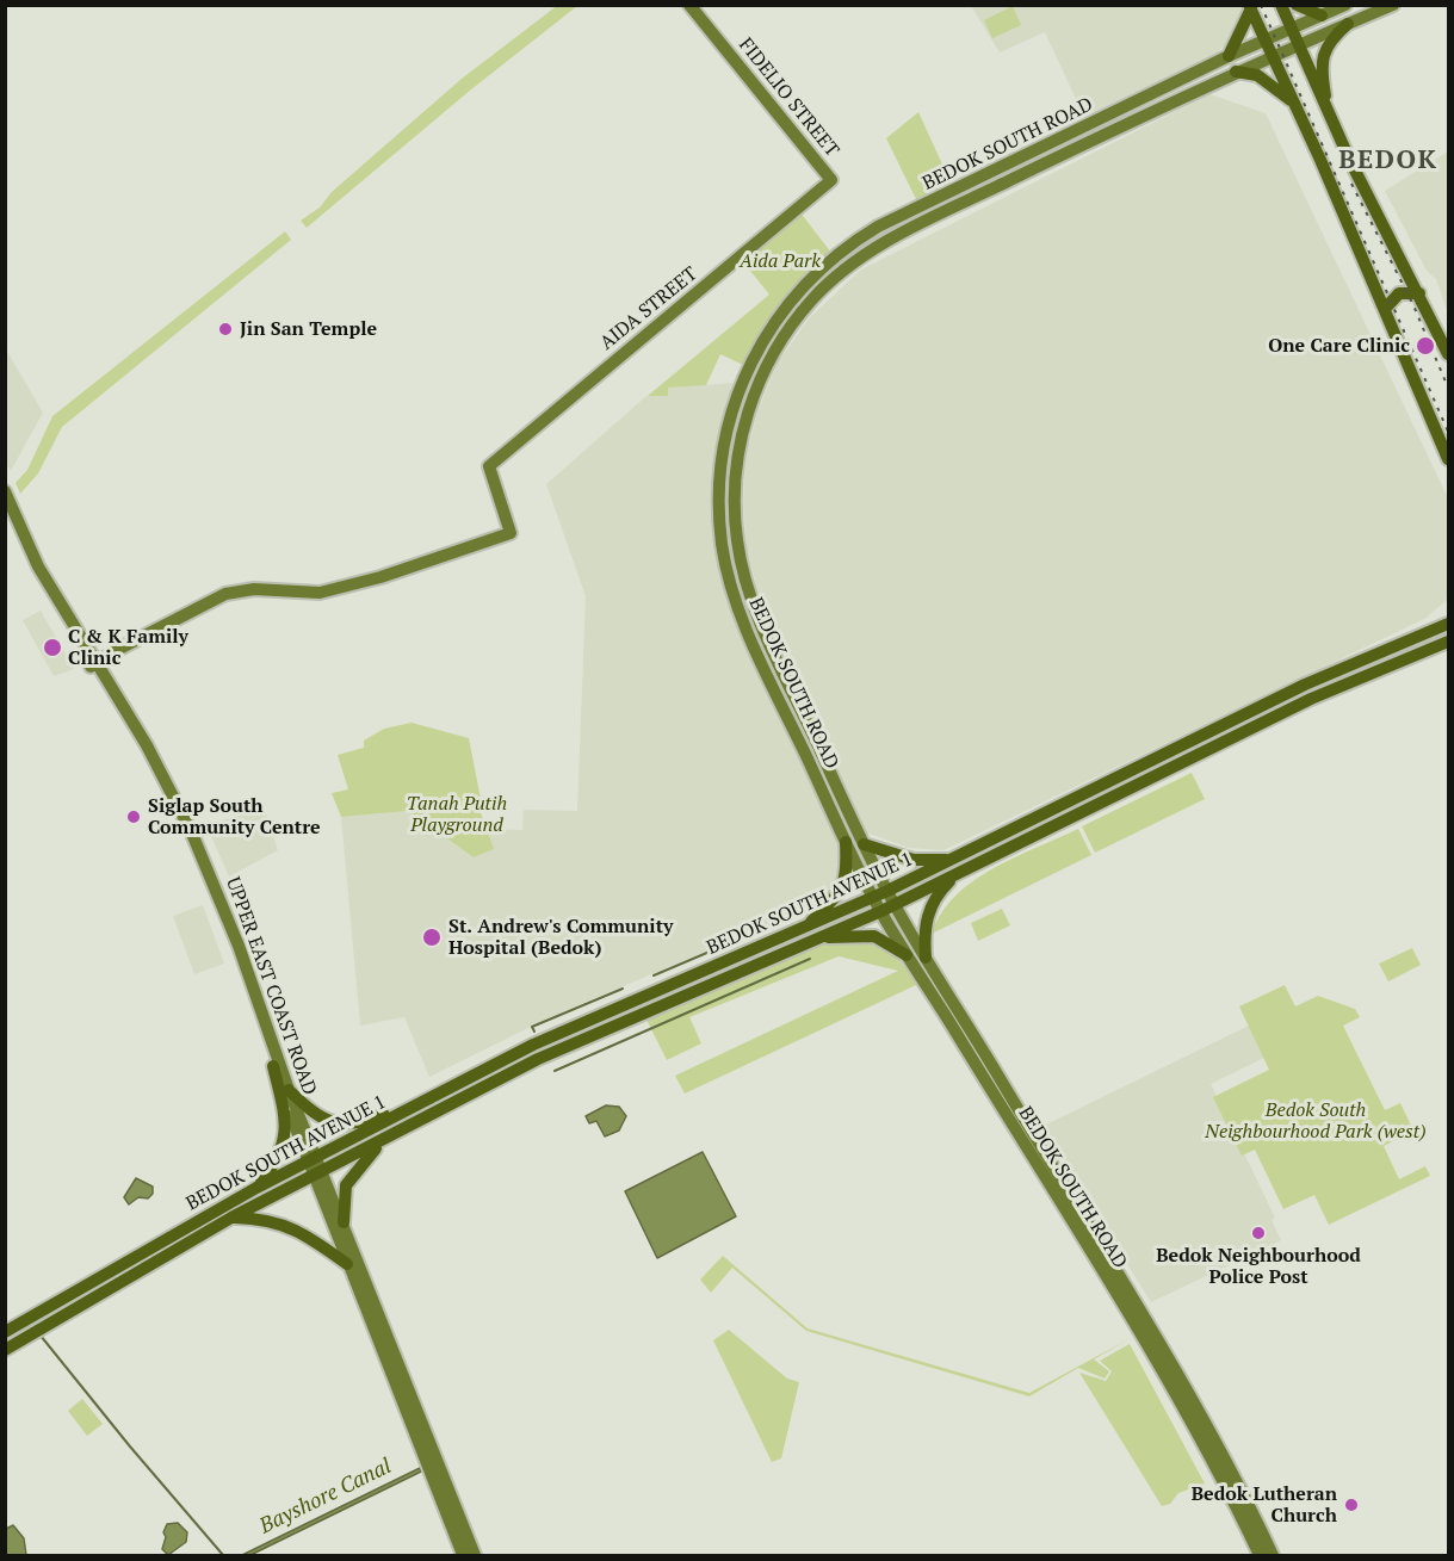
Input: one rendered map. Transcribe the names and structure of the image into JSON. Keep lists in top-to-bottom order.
{
  "streets": {
    "main road": [
      "FIDELIO STREET",
      "BEDOK SOUTH ROAD",
      "AIDA STREET",
      "BEDOK SOUTH AVENUE 1",
      "UPPER EAST COAST ROAD"
    ]
  },
  "crossings": [
    ["FIDELIO STREET", "AIDA STREET"],
    ["BEDOK SOUTH ROAD", "BEDOK SOUTH AVENUE 1"],
    ["AIDA STREET", "UPPER EAST COAST ROAD"],
    ["BEDOK SOUTH AVENUE 1", "UPPER EAST COAST ROAD"]
  ],
  "districts": ["BEDOK"],
  "water": ["Bayshore Canal"],
  "parks": ["Aida Park", "Tanah Putih Playground", "Bedok South Neighbourhood Park (west)"],
  "places": [
    "Jin San Temple",
    "One Care Clinic",
    "C & K Family Clinic",
    "Siglap South Community Centre",
    "St. Andrew's Community Hospital (Bedok)",
    "Bedok Neighbourhood Police Post",
    "Bedok Lutheran Church"
  ]
}
